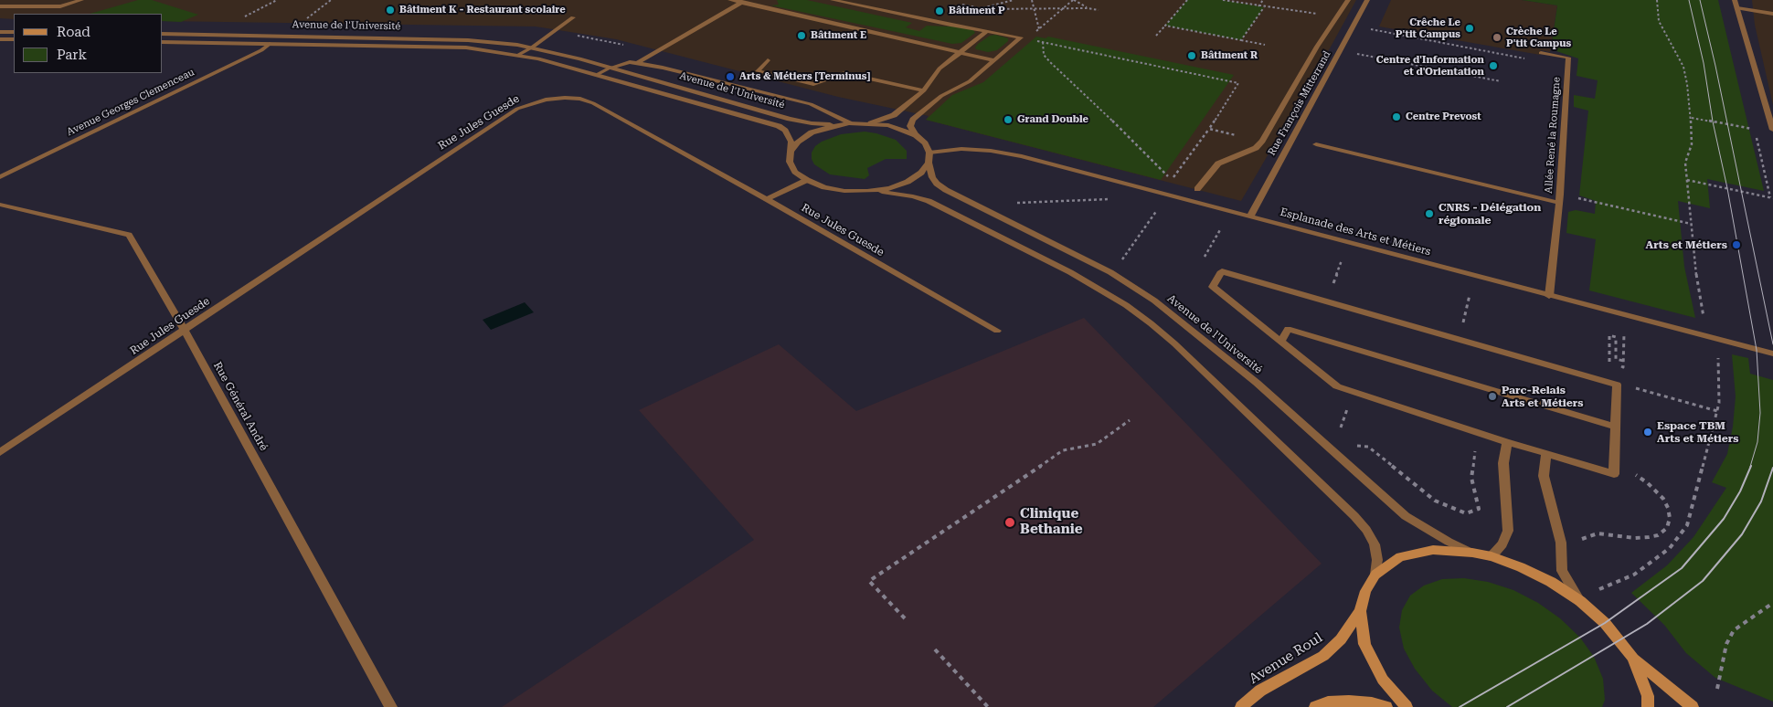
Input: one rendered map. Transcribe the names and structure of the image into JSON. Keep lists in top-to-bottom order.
{
  "streets": {
    "main road": ["Avenue Roul"],
    "street": [
      "Avenue de l'Université",
      "Avenue Georges Clemenceau",
      "Rue François Mitterrand",
      "Rue Jules Guesde",
      "Allée René la Roumagne",
      "Esplanade des Arts et Métiers",
      "Rue Général André"
    ]
  },
  "crossings": [
    ["Avenue de l'Université", "Avenue Georges Clemenceau"],
    ["Rue François Mitterrand", "Esplanade des Arts et Métiers"],
    ["Rue Jules Guesde", "Rue Général André"],
    ["Allée René la Roumagne", "Esplanade des Arts et Métiers"]
  ],
  "places": [
    "Bâtiment K - Restaurant scolaire",
    "Bâtiment P",
    "Crêche Le P'tit Campus",
    "Bâtiment E",
    "Crèche Le P'tit Campus",
    "Bâtiment R",
    "Centre d'Information et d'Orientation",
    "Arts & Métiers [Terminus]",
    "Centre Prevost",
    "Grand Double",
    "CNRS - Délégation régionale",
    "Arts et Métiers",
    "Parc-Relais Arts et Métiers",
    "Espace TBM Arts et Métiers",
    "Clinique Bethanie"
  ],
  "legend": ["Road", "Park"]
}
